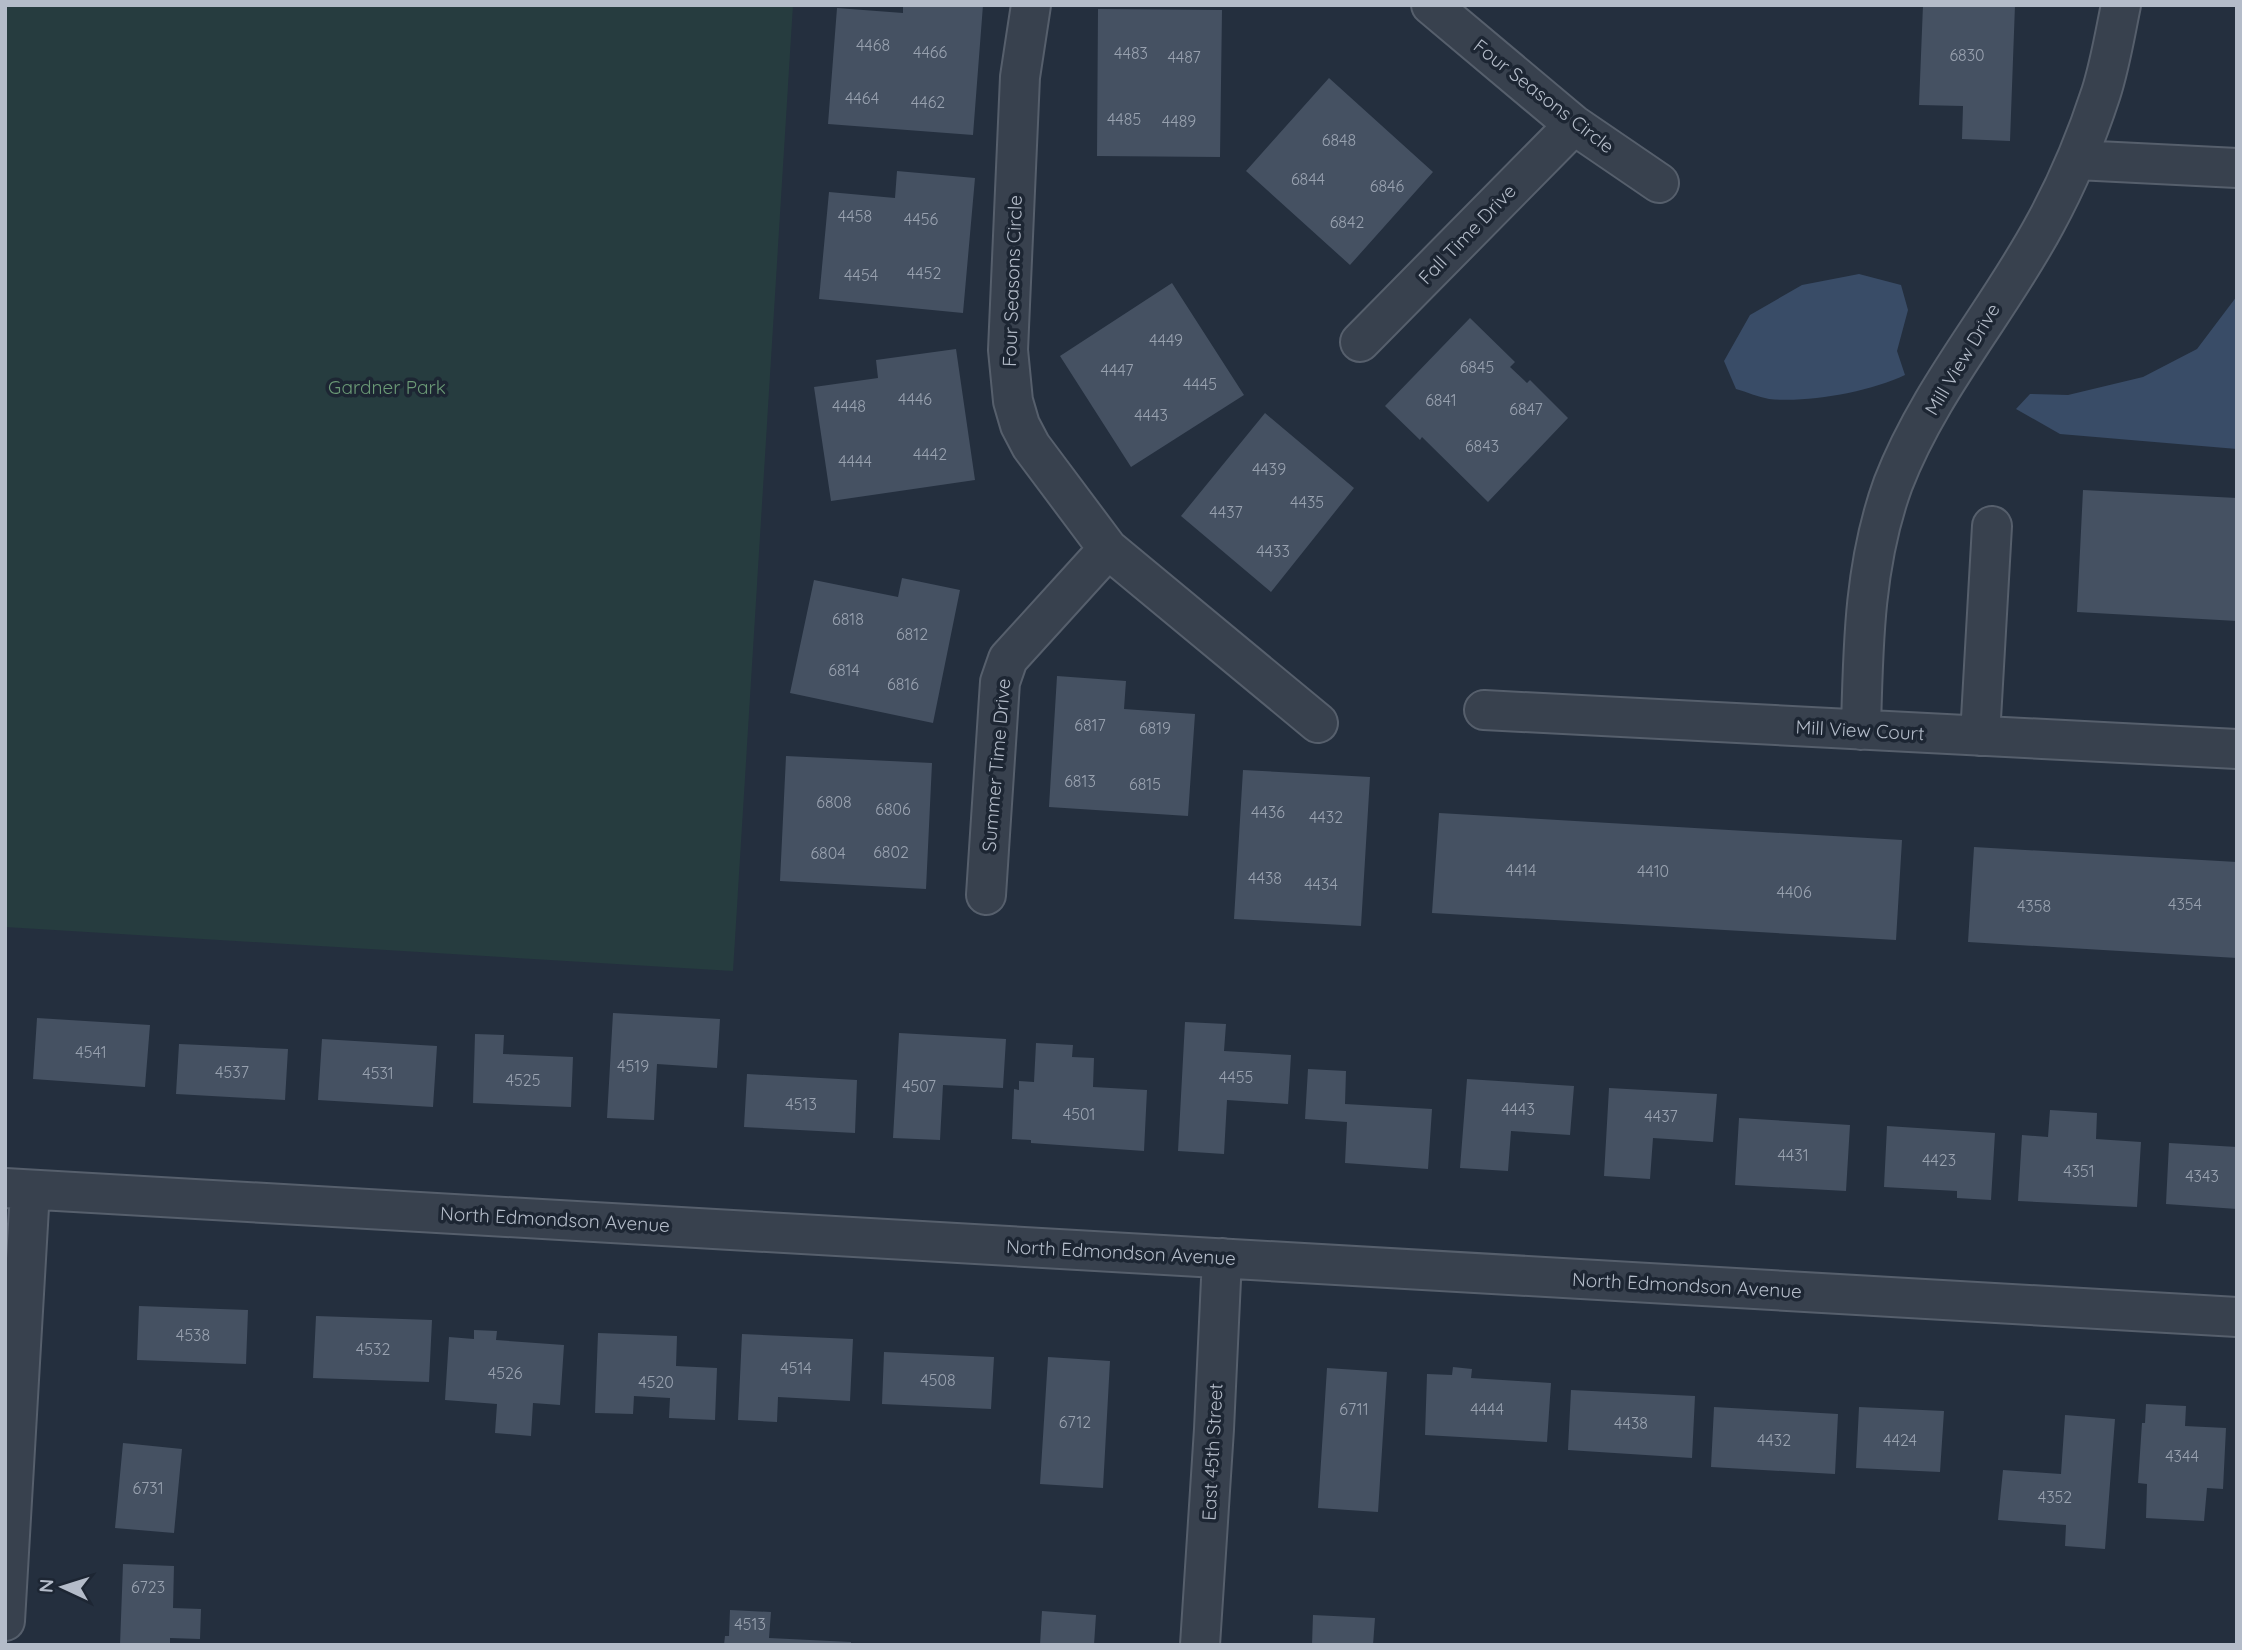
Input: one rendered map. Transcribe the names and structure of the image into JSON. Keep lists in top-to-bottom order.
{
  "streets": {
    "street": [
      "Four Seasons Circle",
      "Fall Time Drive",
      "Mill View Drive",
      "Mill View Court",
      "Summer Time Drive",
      "North Edmondson Avenue",
      "East 45th Street"
    ]
  },
  "crossings": [
    ["Four Seasons Circle", "Fall Time Drive"],
    ["Four Seasons Circle", "Summer Time Drive"],
    ["Mill View Drive", "Mill View Court"],
    ["North Edmondson Avenue", "East 45th Street"]
  ],
  "parks": ["Gardner Park"],
  "house_numbers": [
    "4468",
    "4466",
    "4483",
    "6830",
    "4487",
    "4464",
    "4462",
    "4485",
    "4489",
    "6848",
    "6844",
    "6846",
    "4458",
    "4456",
    "6842",
    "4452",
    "4454",
    "4449",
    "6845",
    "4447",
    "4445",
    "4446",
    "6841",
    "4448",
    "6847",
    "4443",
    "6843",
    "4442",
    "4444",
    "4439",
    "4435",
    "4437",
    "4433",
    "6818",
    "6812",
    "6814",
    "6816",
    "6817",
    "6819",
    "6813",
    "6815",
    "6808",
    "6806",
    "4436",
    "4432",
    "6802",
    "6804",
    "4414",
    "4410",
    "4438",
    "4434",
    "4406",
    "4354",
    "4358",
    "4541",
    "4519",
    "4537",
    "4531",
    "4455",
    "4525",
    "4507",
    "4513",
    "4443",
    "4501",
    "4437",
    "4431",
    "4423",
    "4351",
    "4343",
    "4538",
    "4532",
    "4514",
    "4526",
    "4508",
    "4520",
    "6711",
    "4444",
    "6712",
    "4438",
    "4432",
    "4424",
    "4344",
    "6731",
    "4352",
    "6723",
    "4513"
  ],
  "north": "left"
}
